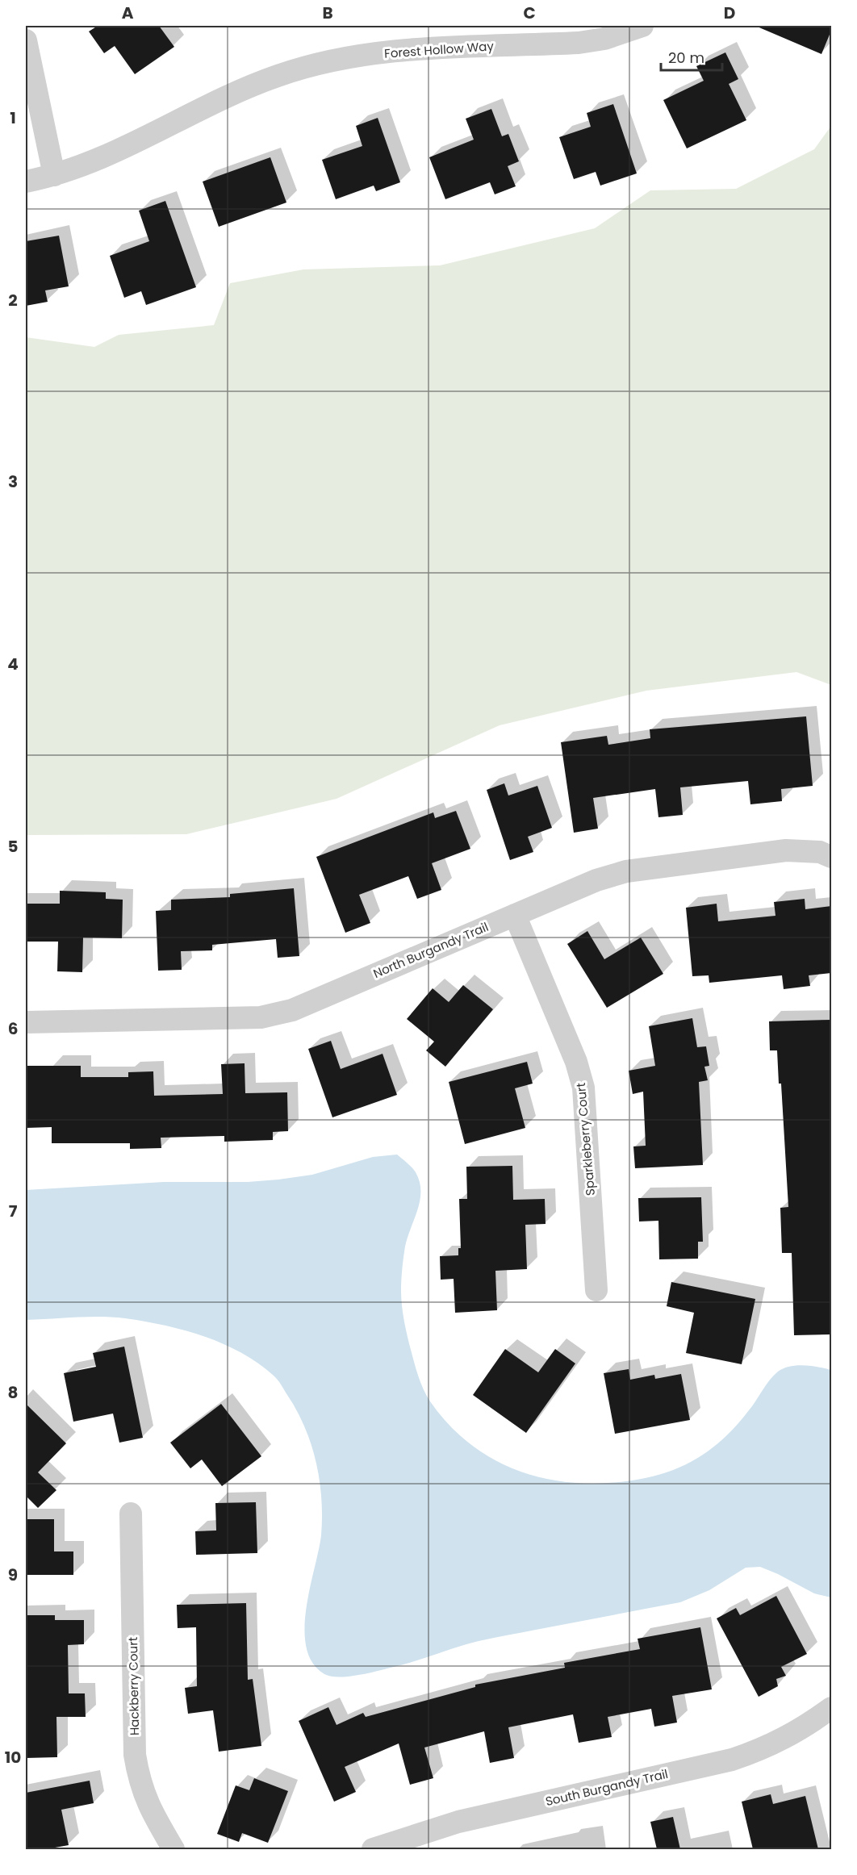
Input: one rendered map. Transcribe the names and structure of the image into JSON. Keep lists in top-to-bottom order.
{
  "streets": {
    "street": [
      "Forest Hollow Way",
      "North Burgandy Trail",
      "Sparkleberry Court",
      "Hackberry Court",
      "South Burgandy Trail"
    ]
  },
  "crossings": [
    ["North Burgandy Trail", "Sparkleberry Court"]
  ],
  "scale_bar": "20 m",
  "grid": {
    "columns": [
      "A",
      "B",
      "C",
      "D"
    ],
    "rows": [
      "1",
      "2",
      "3",
      "4",
      "5",
      "6",
      "7",
      "8",
      "9",
      "10"
    ]
  }
}
